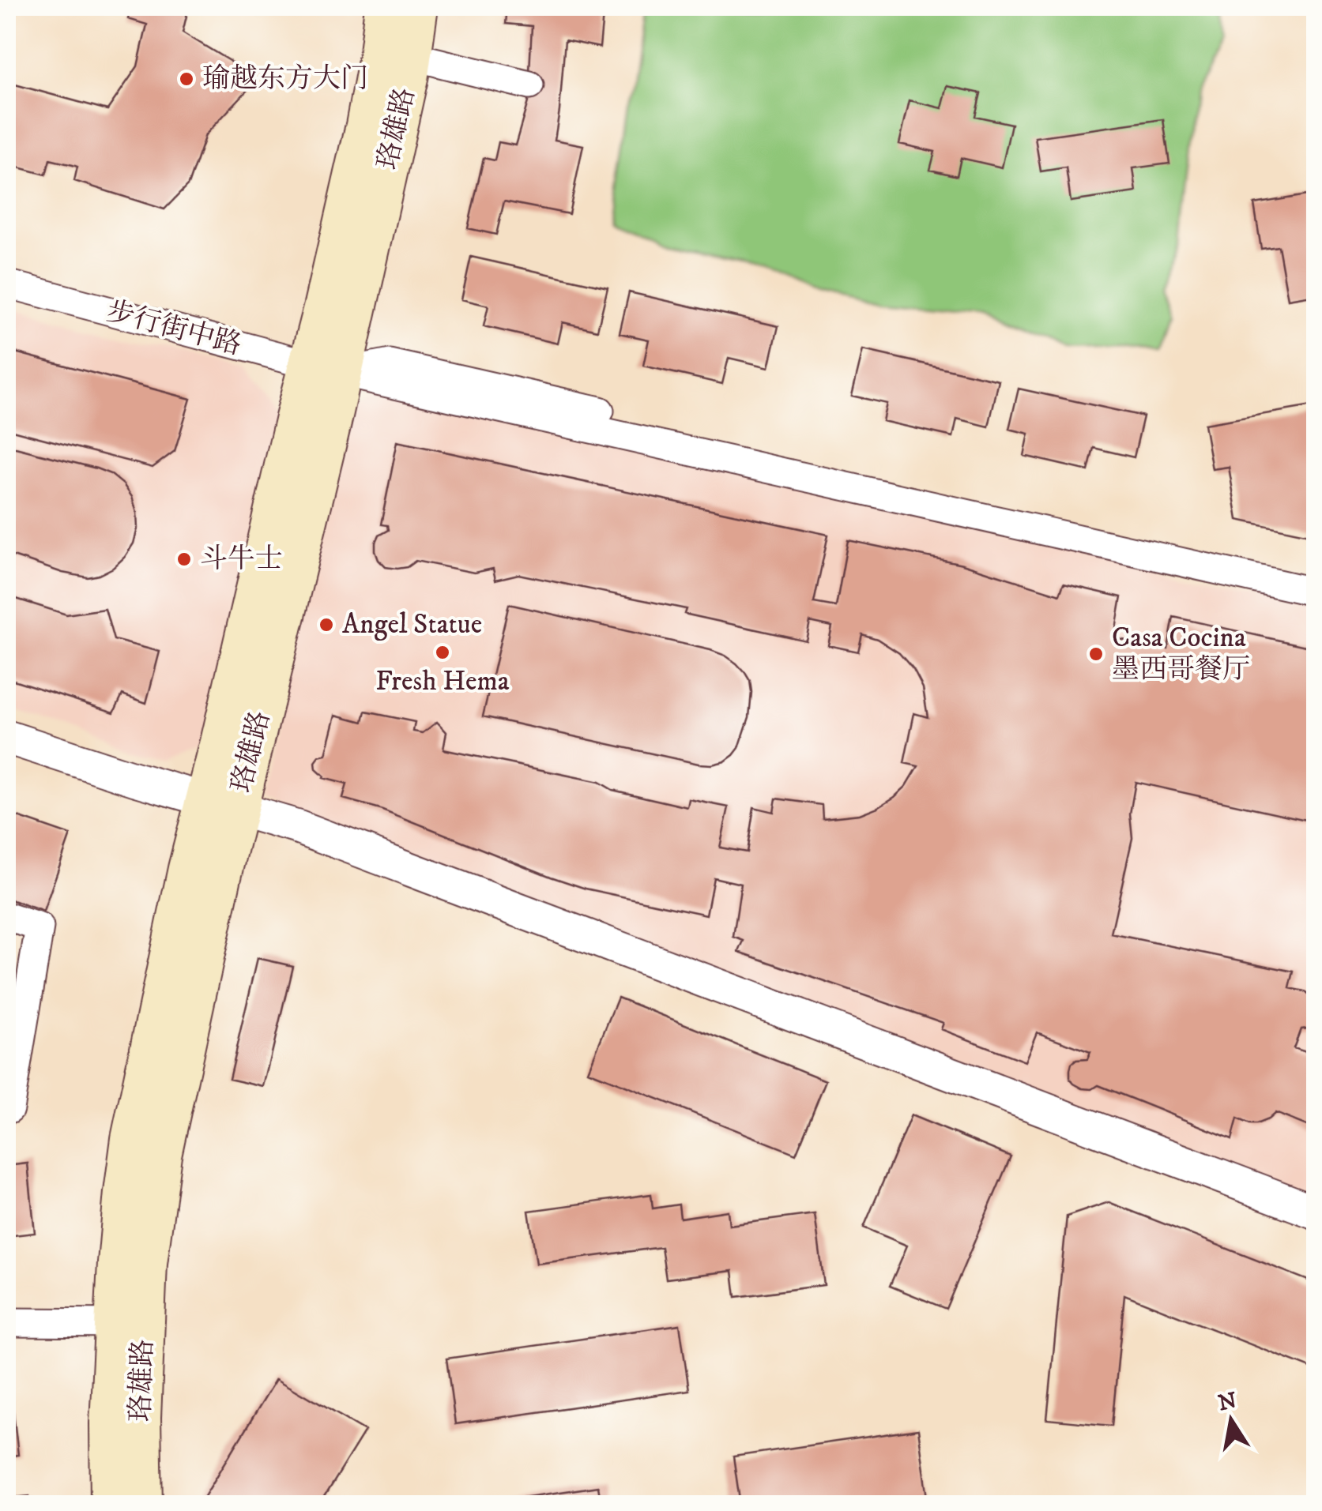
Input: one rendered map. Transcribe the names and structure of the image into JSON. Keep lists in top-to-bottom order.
{
  "streets": {
    "main road": ["珞雄路"],
    "street": ["步行街中路"]
  },
  "crossings": [
    ["珞雄路", "步行街中路"]
  ],
  "places": [
    "瑜越东方大门",
    "斗牛士",
    "Angel Statue",
    "Fresh Hema",
    "Casa Cocina 墨西哥餐厅"
  ],
  "north": "top"
}
